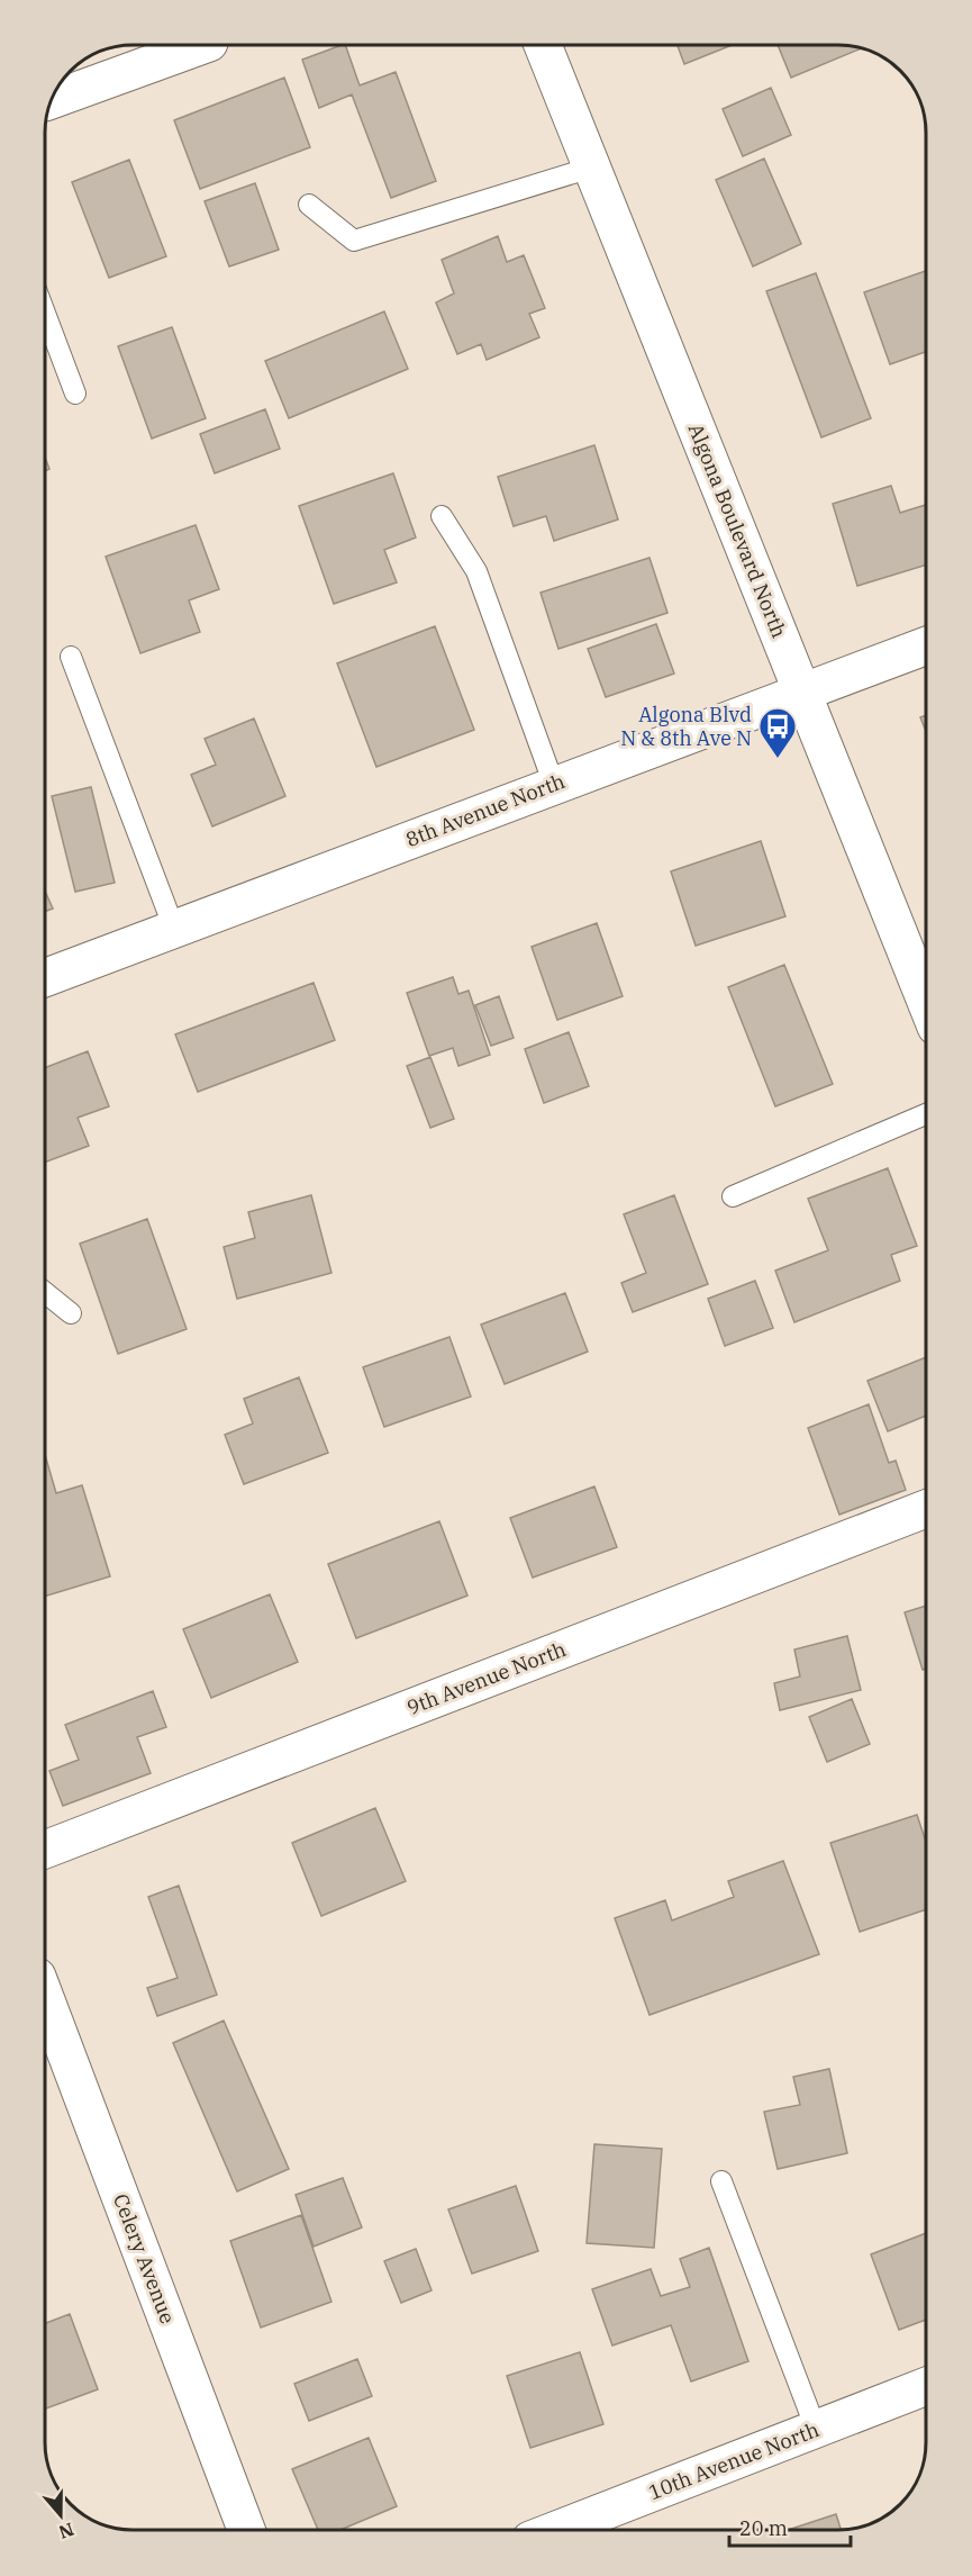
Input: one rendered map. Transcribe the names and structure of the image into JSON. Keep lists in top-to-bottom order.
{
  "streets": {
    "street": [
      "Algona Boulevard North",
      "8th Avenue North",
      "9th Avenue North",
      "Celery Avenue",
      "10th Avenue North"
    ]
  },
  "crossings": [
    ["Algona Boulevard North", "8th Avenue North"]
  ],
  "places": {
    "bus stop": ["Algona Blvd N & 8th Ave N"]
  },
  "scale_bar": "20 m",
  "north": "bottom"
}
